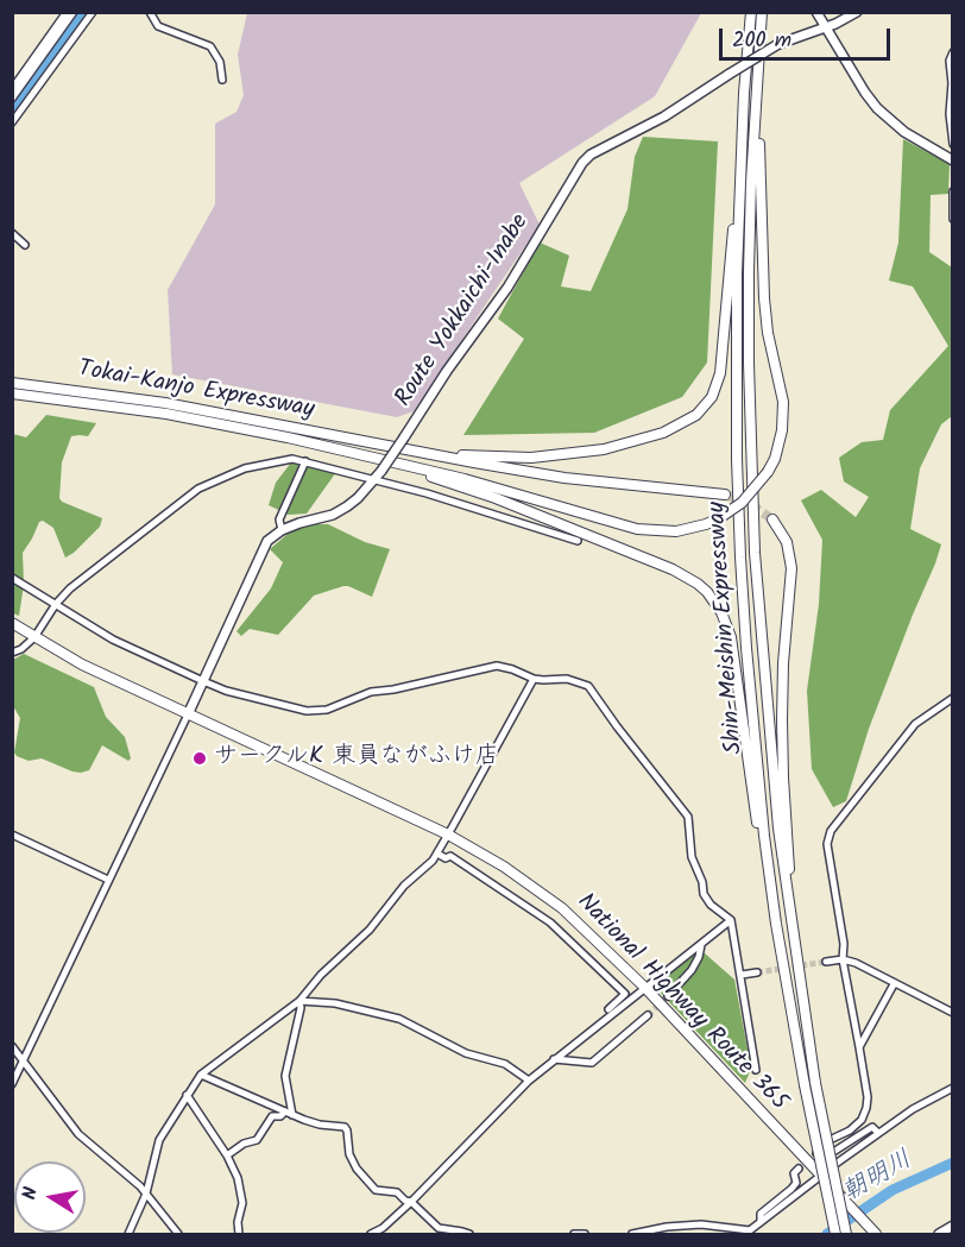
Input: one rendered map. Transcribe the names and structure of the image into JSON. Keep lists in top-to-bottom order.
{
  "streets": {
    "highway": ["Tokai-Kanjo Expressway", "Shin-Meishin Expressway", "National Highway Route 365"],
    "main road": ["Route Yokkaichi-Inabe"]
  },
  "water": ["朝明川"],
  "places": ["サークルK 東員ながふけ店"],
  "scale_bar": "200 m",
  "north": "left"
}
